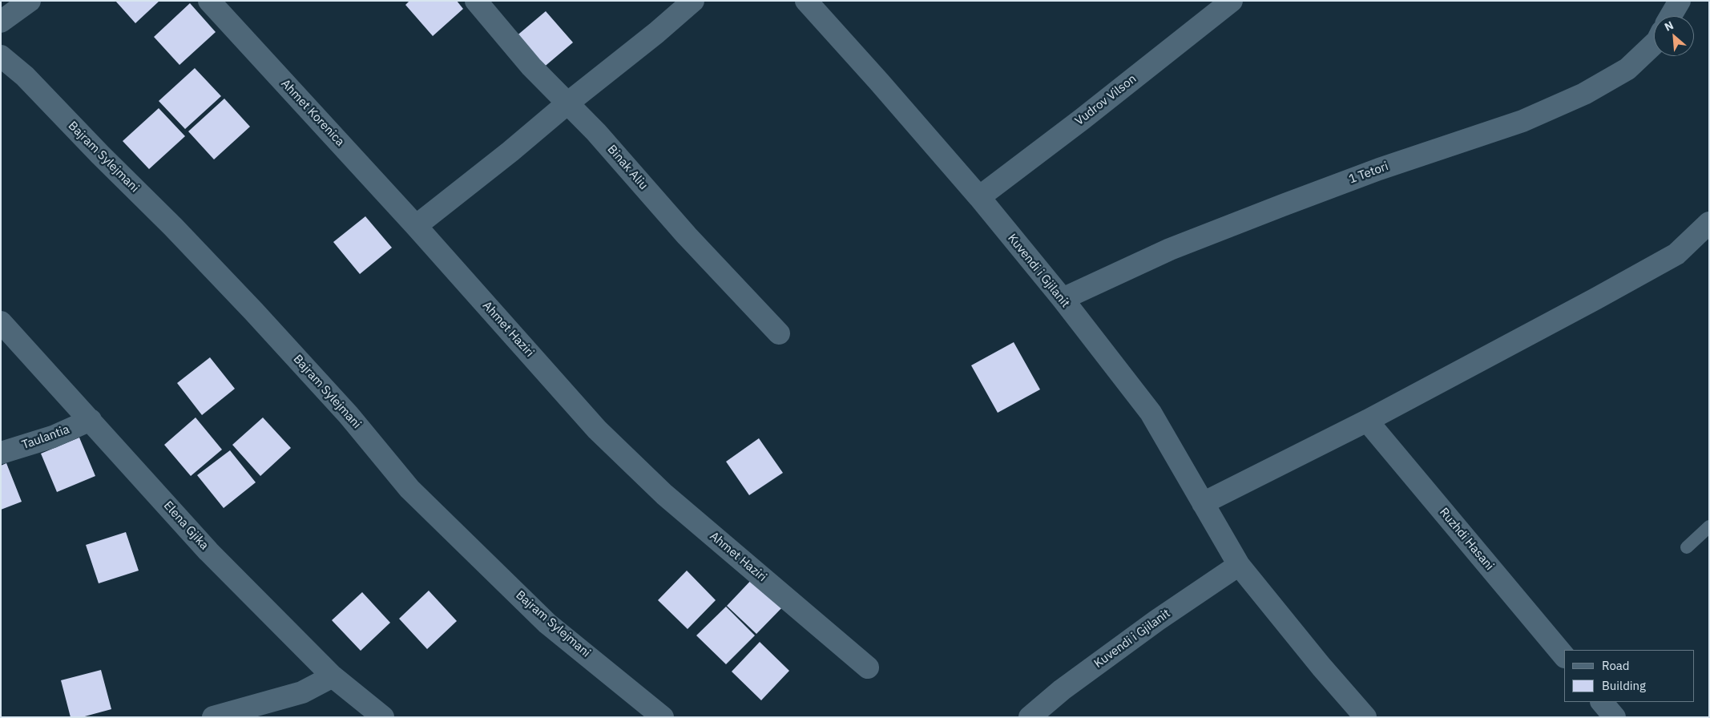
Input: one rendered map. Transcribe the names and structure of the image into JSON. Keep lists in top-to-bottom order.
{
  "streets": {
    "street": [
      "Vudrov Vilson",
      "Ahmet Korenica",
      "Bajram Sylejmani",
      "Binak Aliu",
      "1 Tetori",
      "Kuvendi i Gjilanit",
      "Ahmet Haziri",
      "Taulantia",
      "Elena Gjika",
      "Ruzhdi Hasani"
    ]
  },
  "crossings": [
    ["Vudrov Vilson", "Kuvendi i Gjilanit"],
    ["Ahmet Korenica", "Ahmet Haziri"],
    ["1 Tetori", "Kuvendi i Gjilanit"],
    ["Taulantia", "Elena Gjika"]
  ],
  "legend": ["Road", "Building"],
  "north": "top left"
}
